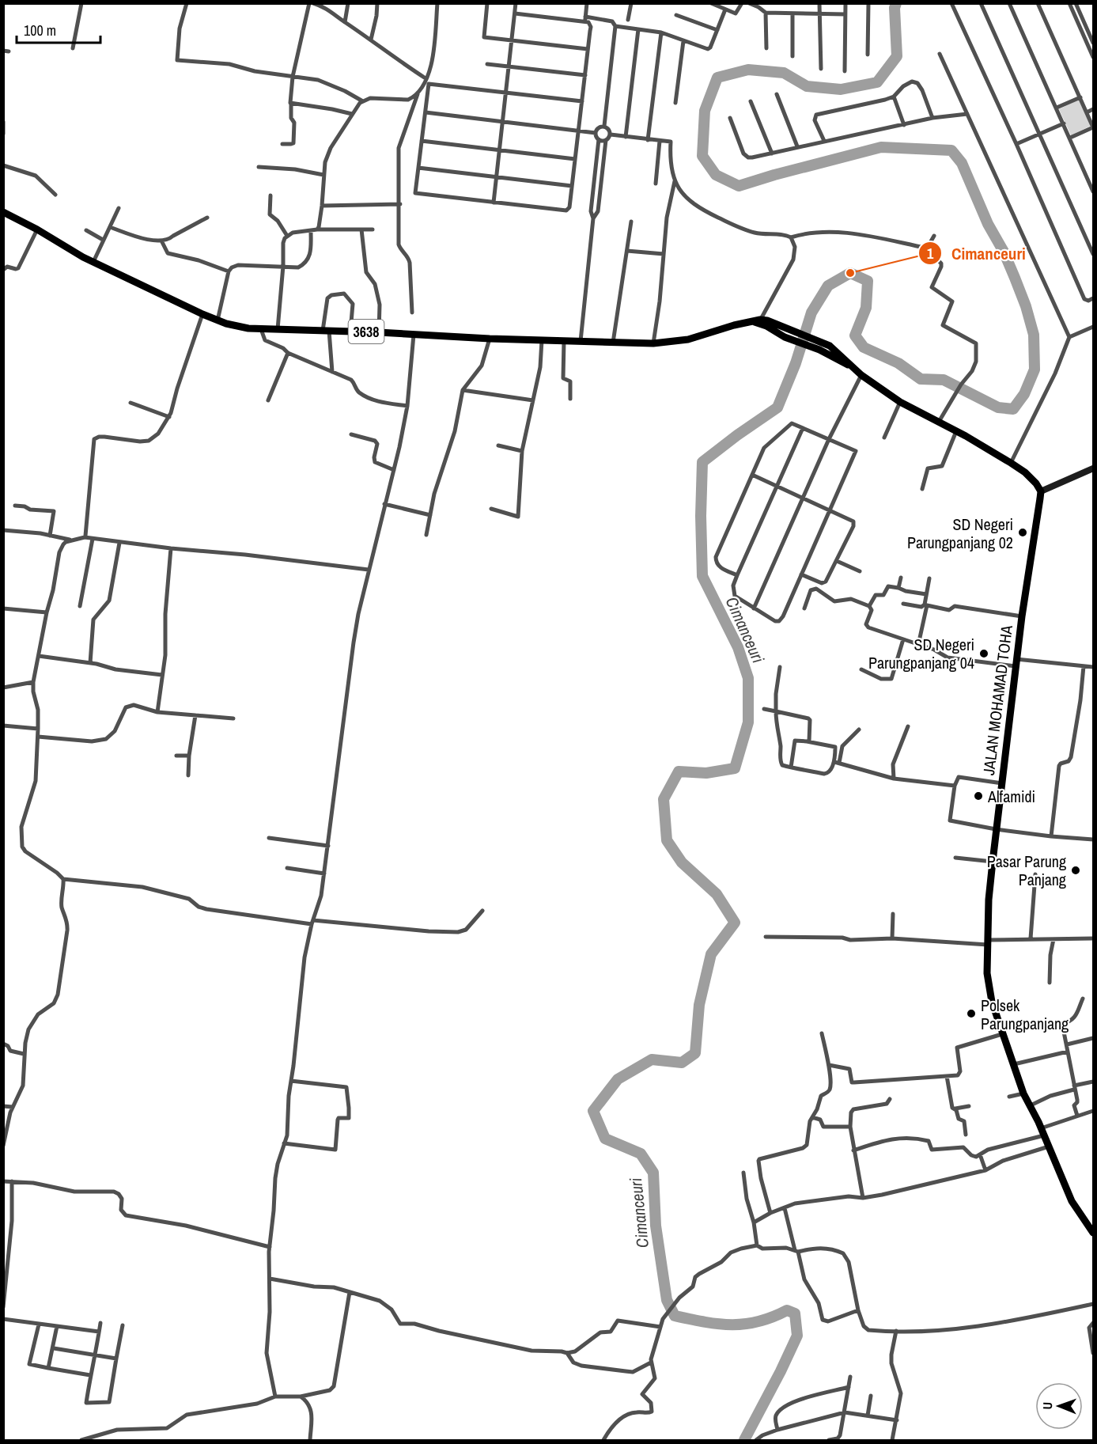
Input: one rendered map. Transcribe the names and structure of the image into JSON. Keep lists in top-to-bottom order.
{
  "streets": {
    "main road": ["3638", "JALAN MOHAMAD TOHA"]
  },
  "water": ["Cimanceuri"],
  "places": [
    "Cimanceuri",
    "SD Negeri Parungpanjang 02",
    "SD Negeri Parungpanjang 04",
    "Alfamidi",
    "Pasar Parung Panjang",
    "Polsek Parungpanjang"
  ],
  "scale_bar": "100 m",
  "north": "left"
}
